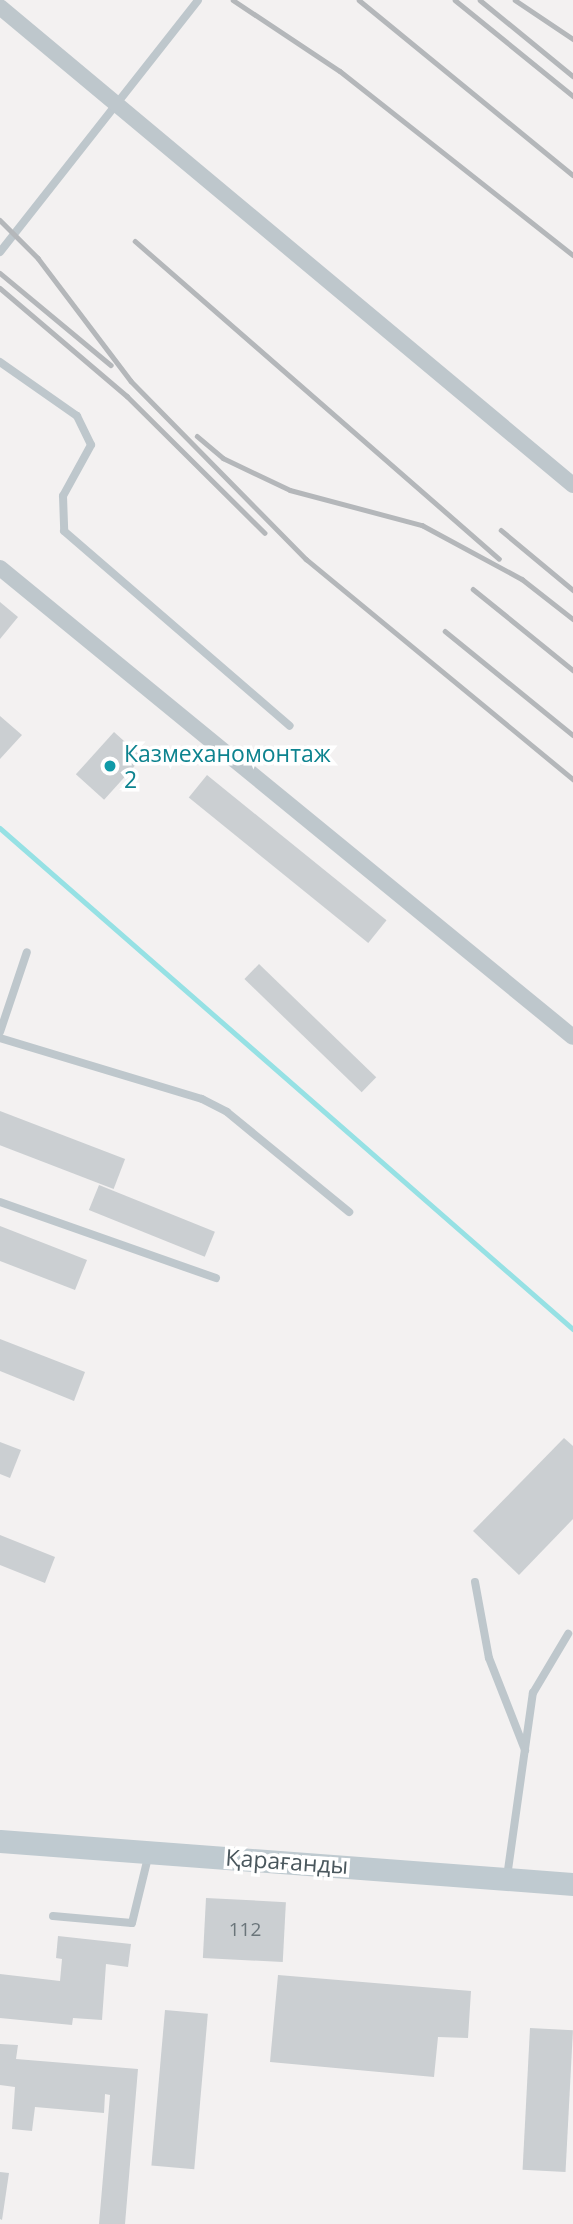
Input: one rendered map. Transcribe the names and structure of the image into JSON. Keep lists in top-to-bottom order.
{
  "streets": {
    "main road": ["Қарағанды"]
  },
  "places": ["Казмеханомонтаж 2"],
  "house_numbers": ["112"]
}
